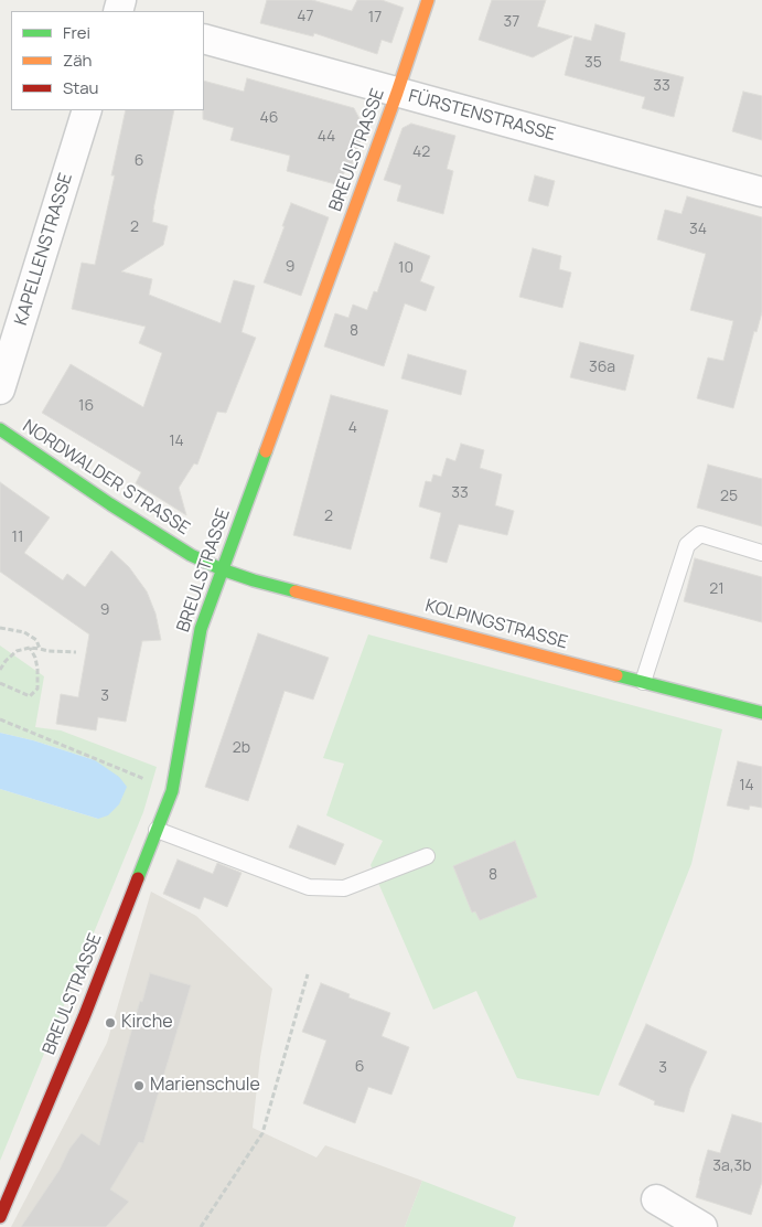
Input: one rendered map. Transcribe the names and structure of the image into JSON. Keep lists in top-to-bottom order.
{
  "streets": {
    "street": [
      "FÜRSTENSTRASSE",
      "BREULSTRASSE",
      "KAPELLENSTRASSE",
      "NORDWALDER STRASSE",
      "KOLPINGSTRASSE"
    ]
  },
  "crossings": [
    ["FÜRSTENSTRASSE", "BREULSTRASSE"],
    ["BREULSTRASSE", "NORDWALDER STRASSE"],
    ["BREULSTRASSE", "KOLPINGSTRASSE"],
    ["NORDWALDER STRASSE", "KOLPINGSTRASSE"]
  ],
  "places": ["Kirche", "Marienschule"],
  "house_numbers": [
    "47",
    "17",
    "37",
    "35",
    "33",
    "46",
    "44",
    "42",
    "6",
    "2",
    "34",
    "9",
    "10",
    "8",
    "36a",
    "16",
    "4",
    "14",
    "33",
    "25",
    "2",
    "11",
    "21",
    "9",
    "3",
    "2b",
    "14",
    "8",
    "6",
    "3",
    "3a,3b"
  ],
  "legend": ["Frei", "Zäh", "Stau"]
}
